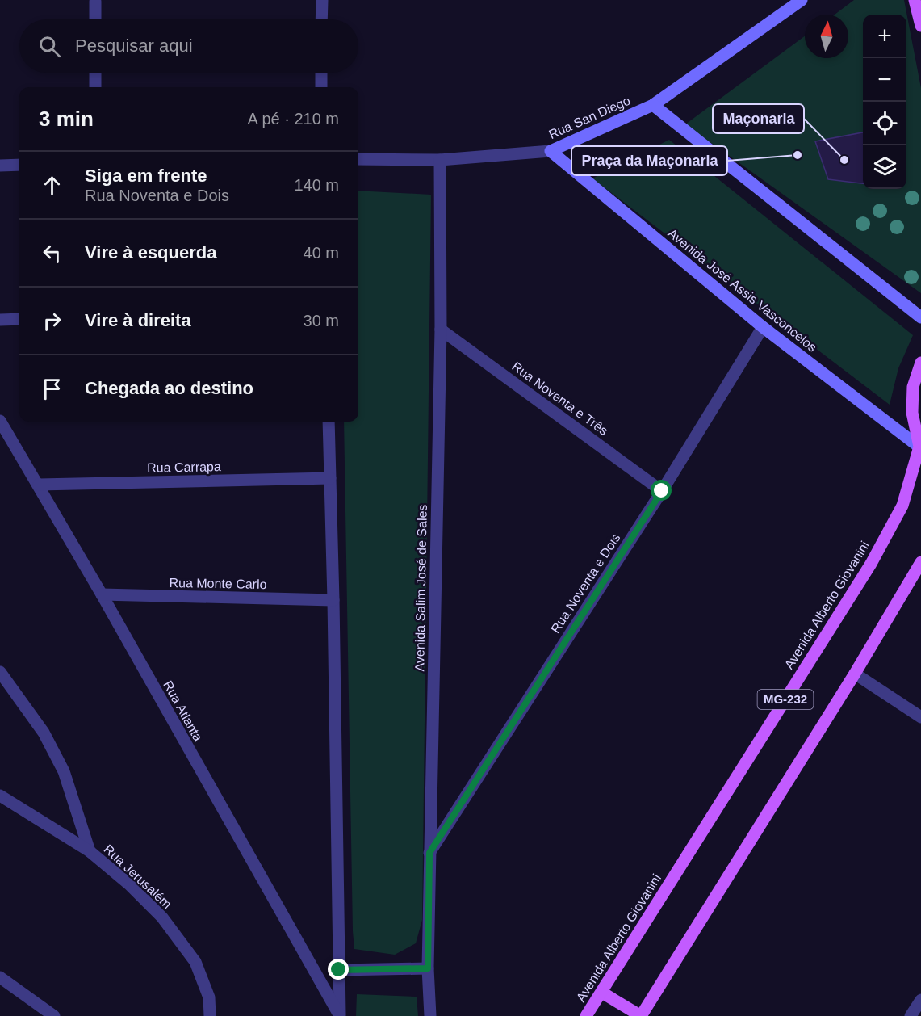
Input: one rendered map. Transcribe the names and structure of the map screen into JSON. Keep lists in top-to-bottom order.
{
  "streets": {
    "main road": ["Avenida Alberto Giovanini", "MG-232"],
    "street": [
      "Rua San Diego",
      "Avenida José Assis Vasconcelos",
      "Rua Noventa e Três",
      "Rua Carrapa",
      "Rua Monte Carlo",
      "Rua Noventa e Dois",
      "Avenida Salim José de Sales",
      "Rua Atlanta",
      "Rua Jerusalém"
    ]
  },
  "crossings": [
    ["Rua San Diego", "Avenida José Assis Vasconcelos"],
    ["Rua San Diego", "Avenida Salim José de Sales"],
    ["Avenida José Assis Vasconcelos", "Rua Noventa e Dois"],
    ["Avenida José Assis Vasconcelos", "Avenida Alberto Giovanini"],
    ["Rua Noventa e Três", "Rua Noventa e Dois"],
    ["Rua Noventa e Três", "Avenida Salim José de Sales"],
    ["Rua Carrapa", "Rua Atlanta"],
    ["Rua Monte Carlo", "Rua Atlanta"],
    ["Rua Noventa e Dois", "Avenida Salim José de Sales"]
  ],
  "places": ["Praça da Maçonaria", "Maçonaria"],
  "north": "top",
  "page": {
    "map_buttons": ["+", "−"],
    "search": "Pesquisar aqui",
    "heading": ["3 min", "A pé · 210 m"],
    "list": [
      ["Siga em frente", "Rua Noventa e Dois", "140 m"],
      ["Vire à esquerda", "40 m"],
      ["Vire à direita", "30 m"],
      "Chegada ao destino"
    ]
  }
}
